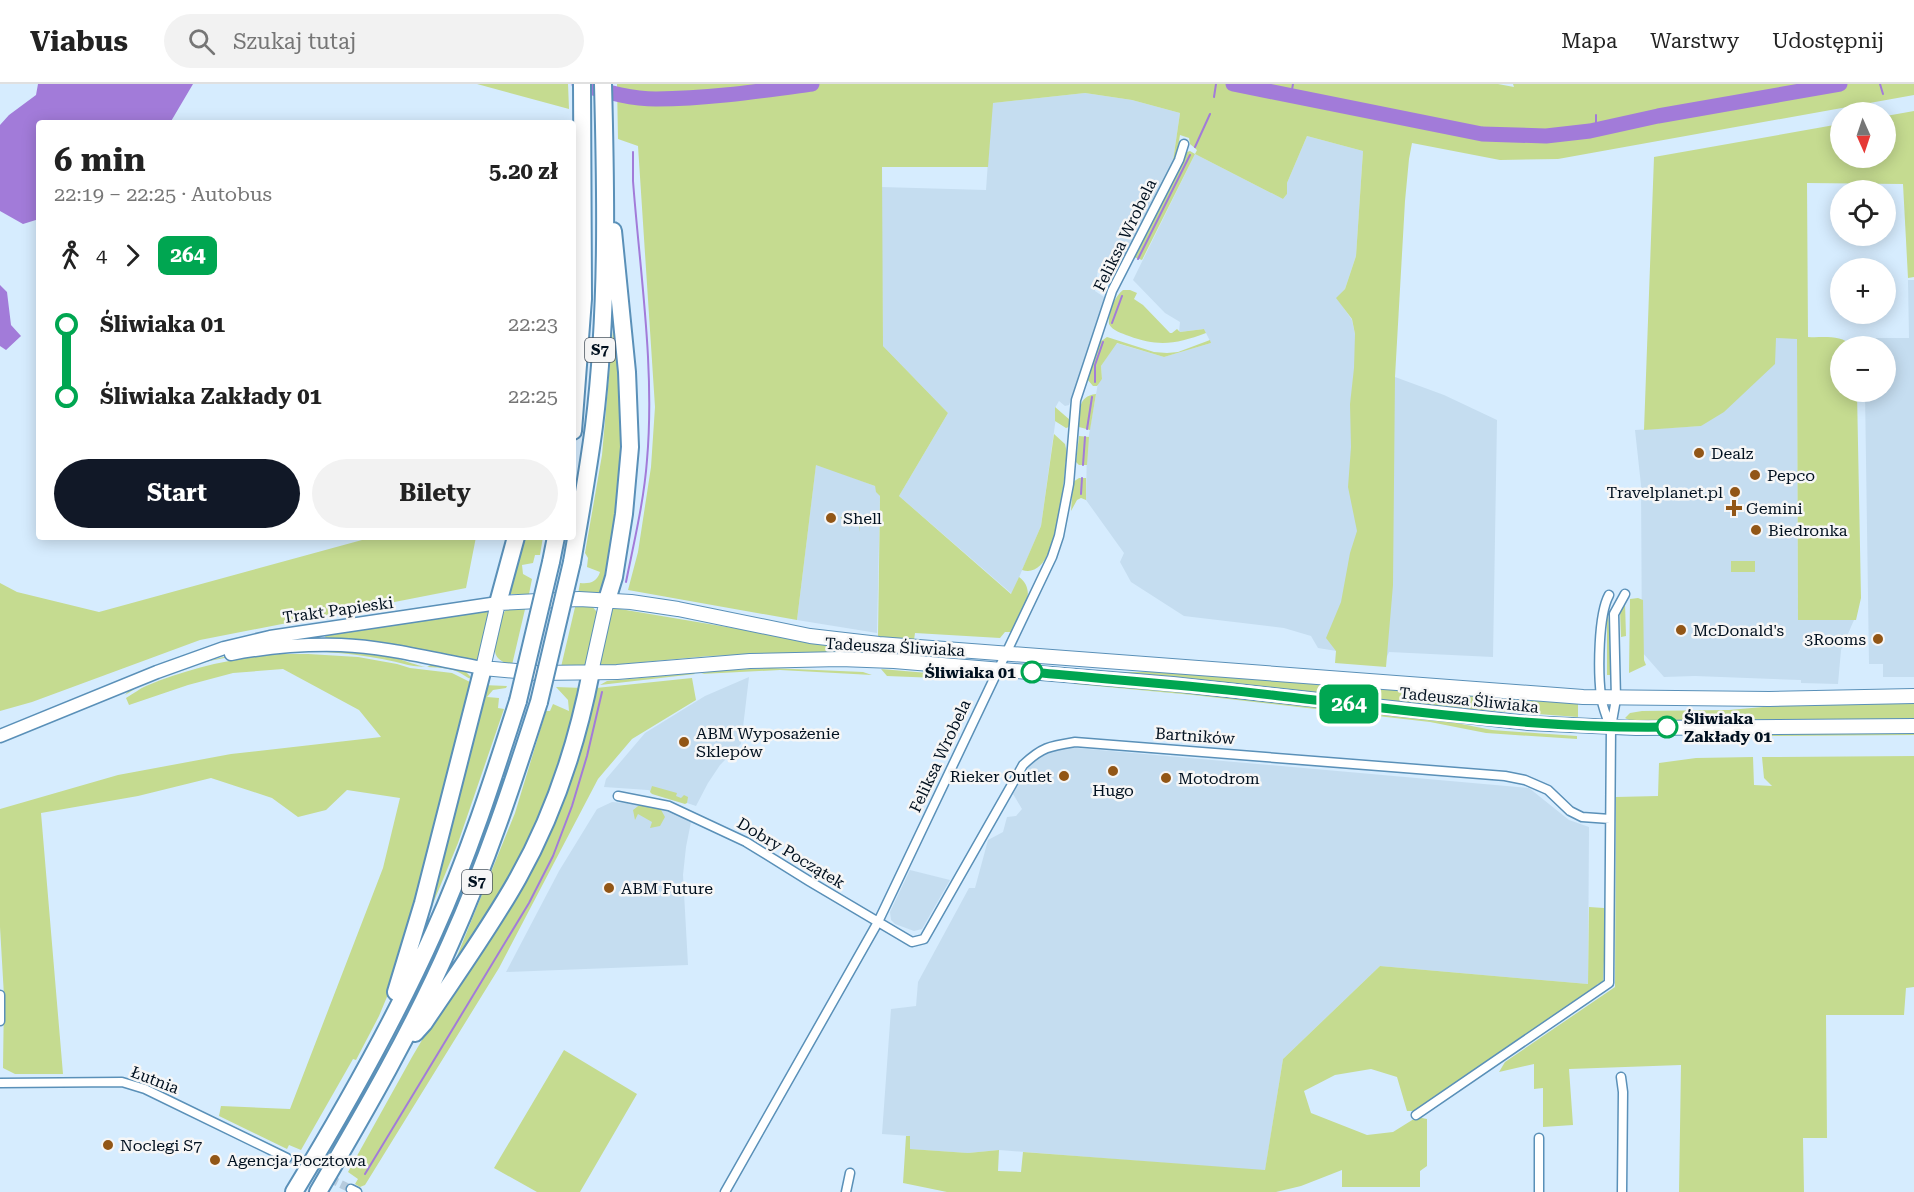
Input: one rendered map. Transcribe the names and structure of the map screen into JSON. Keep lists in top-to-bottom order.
{
  "streets": {
    "highway": ["S7"],
    "main road": ["Tadeusza Śliwiaka"],
    "street": [
      "Feliksa Wrobela",
      "Trakt Papieski",
      "Bartników",
      "Dobry Początek",
      "Łutnia"
    ]
  },
  "crossings": [
    ["Feliksa Wrobela", "Tadeusza Śliwiaka"],
    ["Feliksa Wrobela", "Bartników"],
    ["Feliksa Wrobela", "Dobry Początek"],
    ["Trakt Papieski", "Tadeusza Śliwiaka"],
    ["Bartników", "Dobry Początek"]
  ],
  "places": {
    "other": [
      "Dealz",
      "Pepco",
      "Travelplanet.pl",
      "Shell",
      "Biedronka",
      "McDonald's",
      "3Rooms",
      "Śliwiaka 01",
      "Śliwiaka Zakłady 01",
      "ABM Wyposażenie Sklepów",
      "Hugo",
      "Rieker Outlet",
      "Motodrom",
      "ABM Future",
      "Noclegi S7",
      "Agencja Pocztowa"
    ],
    "health": ["Gemini"]
  },
  "lines": ["bus line 264"],
  "north": "bottom",
  "page": {
    "header": "Viabus",
    "search": "Szukaj tutaj",
    "nav": ["Mapa", "Warstwy", "Udostępnij"],
    "on_map": "264",
    "map_buttons": ["+", "−"],
    "heading": ["6 min", "22:19 – 22:25 · Autobus", "5.20 zł"],
    "legs": ["4", "264"],
    "list": [
      {
        "name": "Śliwiaka 01",
        "value": "22:23"
      },
      {
        "name": "Śliwiaka Zakłady 01",
        "value": "22:25"
      }
    ],
    "buttons": ["Start", "Bilety"]
  }
}
